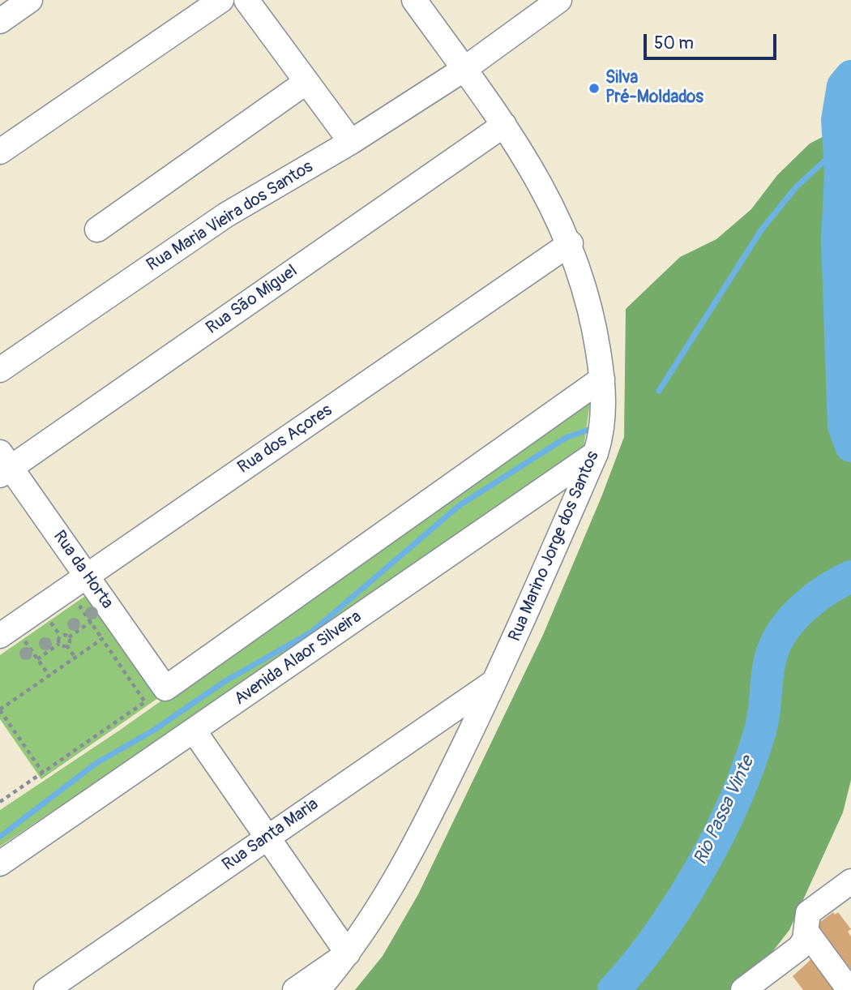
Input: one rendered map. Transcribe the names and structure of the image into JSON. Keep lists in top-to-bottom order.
{
  "streets": {
    "street": [
      "Rua Maria Vieira dos Santos",
      "Rua São Miguel",
      "Rua dos Açores",
      "Rua Marino Jorge dos Santos",
      "Rua da Horta",
      "Avenida Alaor Silveira",
      "Rua Santa Maria"
    ]
  },
  "crossings": [
    ["Rua Maria Vieira dos Santos", "Rua Marino Jorge dos Santos"],
    ["Rua São Miguel", "Rua Marino Jorge dos Santos"],
    ["Rua São Miguel", "Rua da Horta"],
    ["Rua dos Açores", "Rua Marino Jorge dos Santos"],
    ["Rua dos Açores", "Rua da Horta"],
    ["Rua Marino Jorge dos Santos", "Avenida Alaor Silveira"],
    ["Rua Marino Jorge dos Santos", "Rua Santa Maria"]
  ],
  "water": ["Rio Passa Vinte"],
  "places": ["Silva Pré-Moldados"],
  "scale_bar": "50 m"
}
